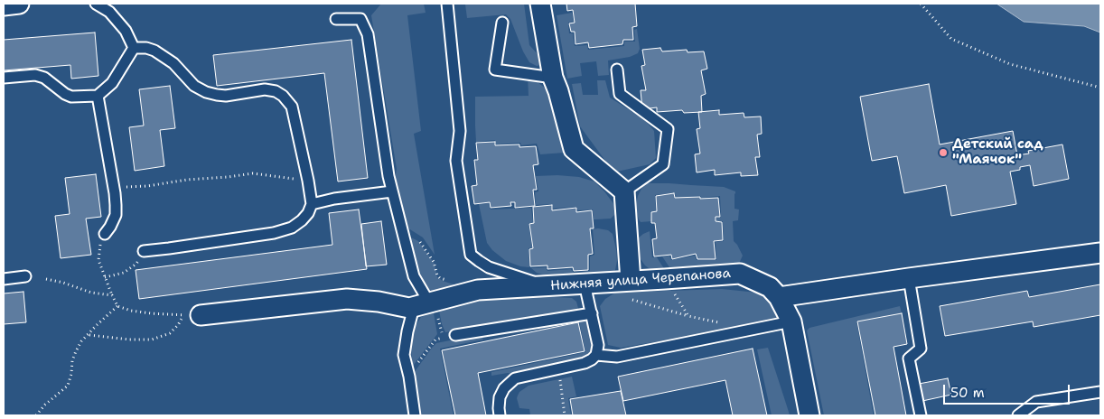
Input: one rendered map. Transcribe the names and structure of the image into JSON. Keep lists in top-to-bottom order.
{
  "streets": {
    "street": ["Нижняя улица Черепанова"]
  },
  "places": ["Детский сад \"Маячок\""],
  "scale_bar": "50 m"
}
